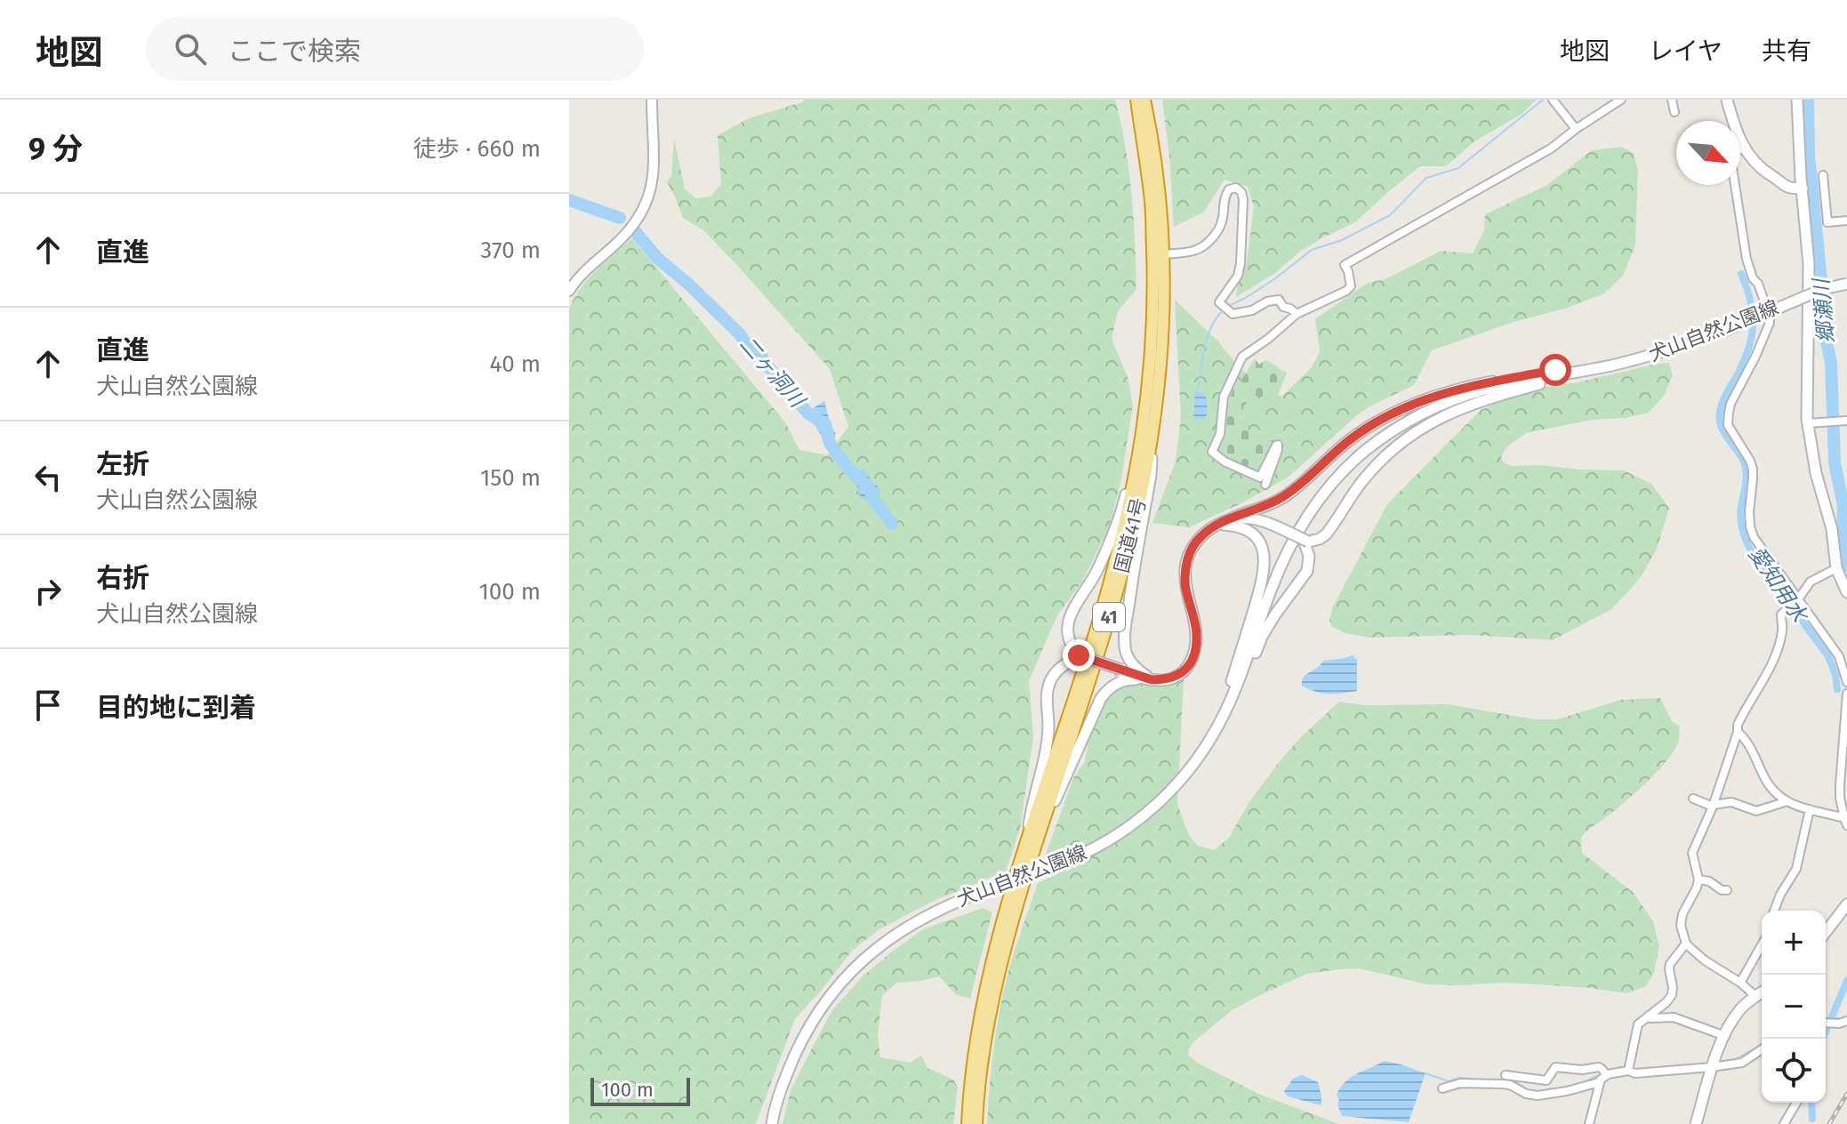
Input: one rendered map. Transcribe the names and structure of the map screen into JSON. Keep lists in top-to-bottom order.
{
  "streets": {
    "highway": ["国道41号", "41"],
    "main road": ["犬山自然公園線"]
  },
  "water": ["郷瀬川", "二ヶ洞川", "愛知用水"],
  "scale_bar": "100 m",
  "north": "bottom right",
  "page": {
    "header": "地図",
    "search": "ここで検索",
    "nav": ["地図", "レイヤ", "共有"],
    "heading": ["9 分", "徒歩 · 660 m"],
    "list": [
      ["直進", "370 m"],
      ["直進", "犬山自然公園線", "40 m"],
      ["左折", "犬山自然公園線", "150 m"],
      ["右折", "犬山自然公園線", "100 m"],
      "目的地に到着"
    ],
    "map_buttons": ["+", "−"],
    "scale": "100 m"
  }
}
